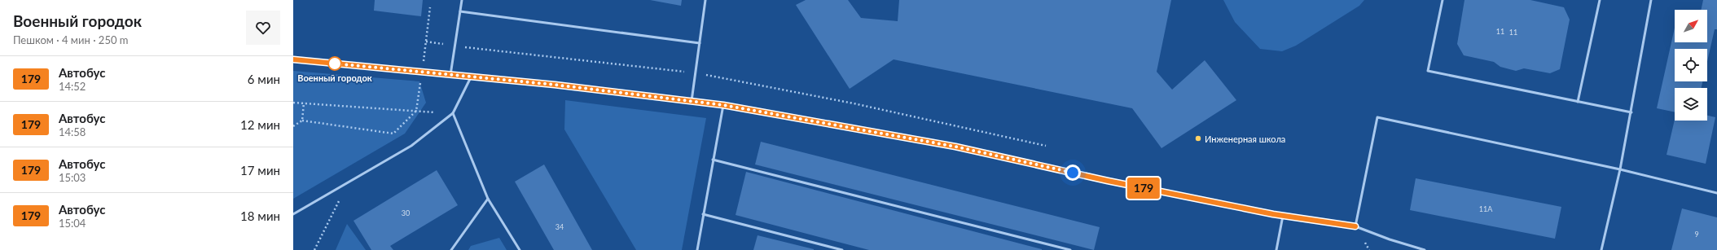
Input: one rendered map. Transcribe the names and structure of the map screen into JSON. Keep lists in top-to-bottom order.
{
  "places": ["Военный городок", "Инженерная школа"],
  "lines": ["bus line 179"],
  "house_numbers": [
    "11",
    "11",
    "11А",
    "30",
    "34",
    "9"
  ],
  "north": "top right",
  "page": {
    "heading": ["Военный городок", "Пешком · 4 мин · 250 m"],
    "on_map": "179",
    "list": [
      {
        "mark": "179",
        "name": "Автобус",
        "note": "14:52",
        "value": "6 мин"
      },
      {
        "mark": "179",
        "name": "Автобус",
        "note": "14:58",
        "value": "12 мин"
      },
      {
        "mark": "179",
        "name": "Автобус",
        "note": "15:03",
        "value": "17 мин"
      },
      {
        "mark": "179",
        "name": "Автобус",
        "note": "15:04",
        "value": "18 мин"
      }
    ]
  }
}
